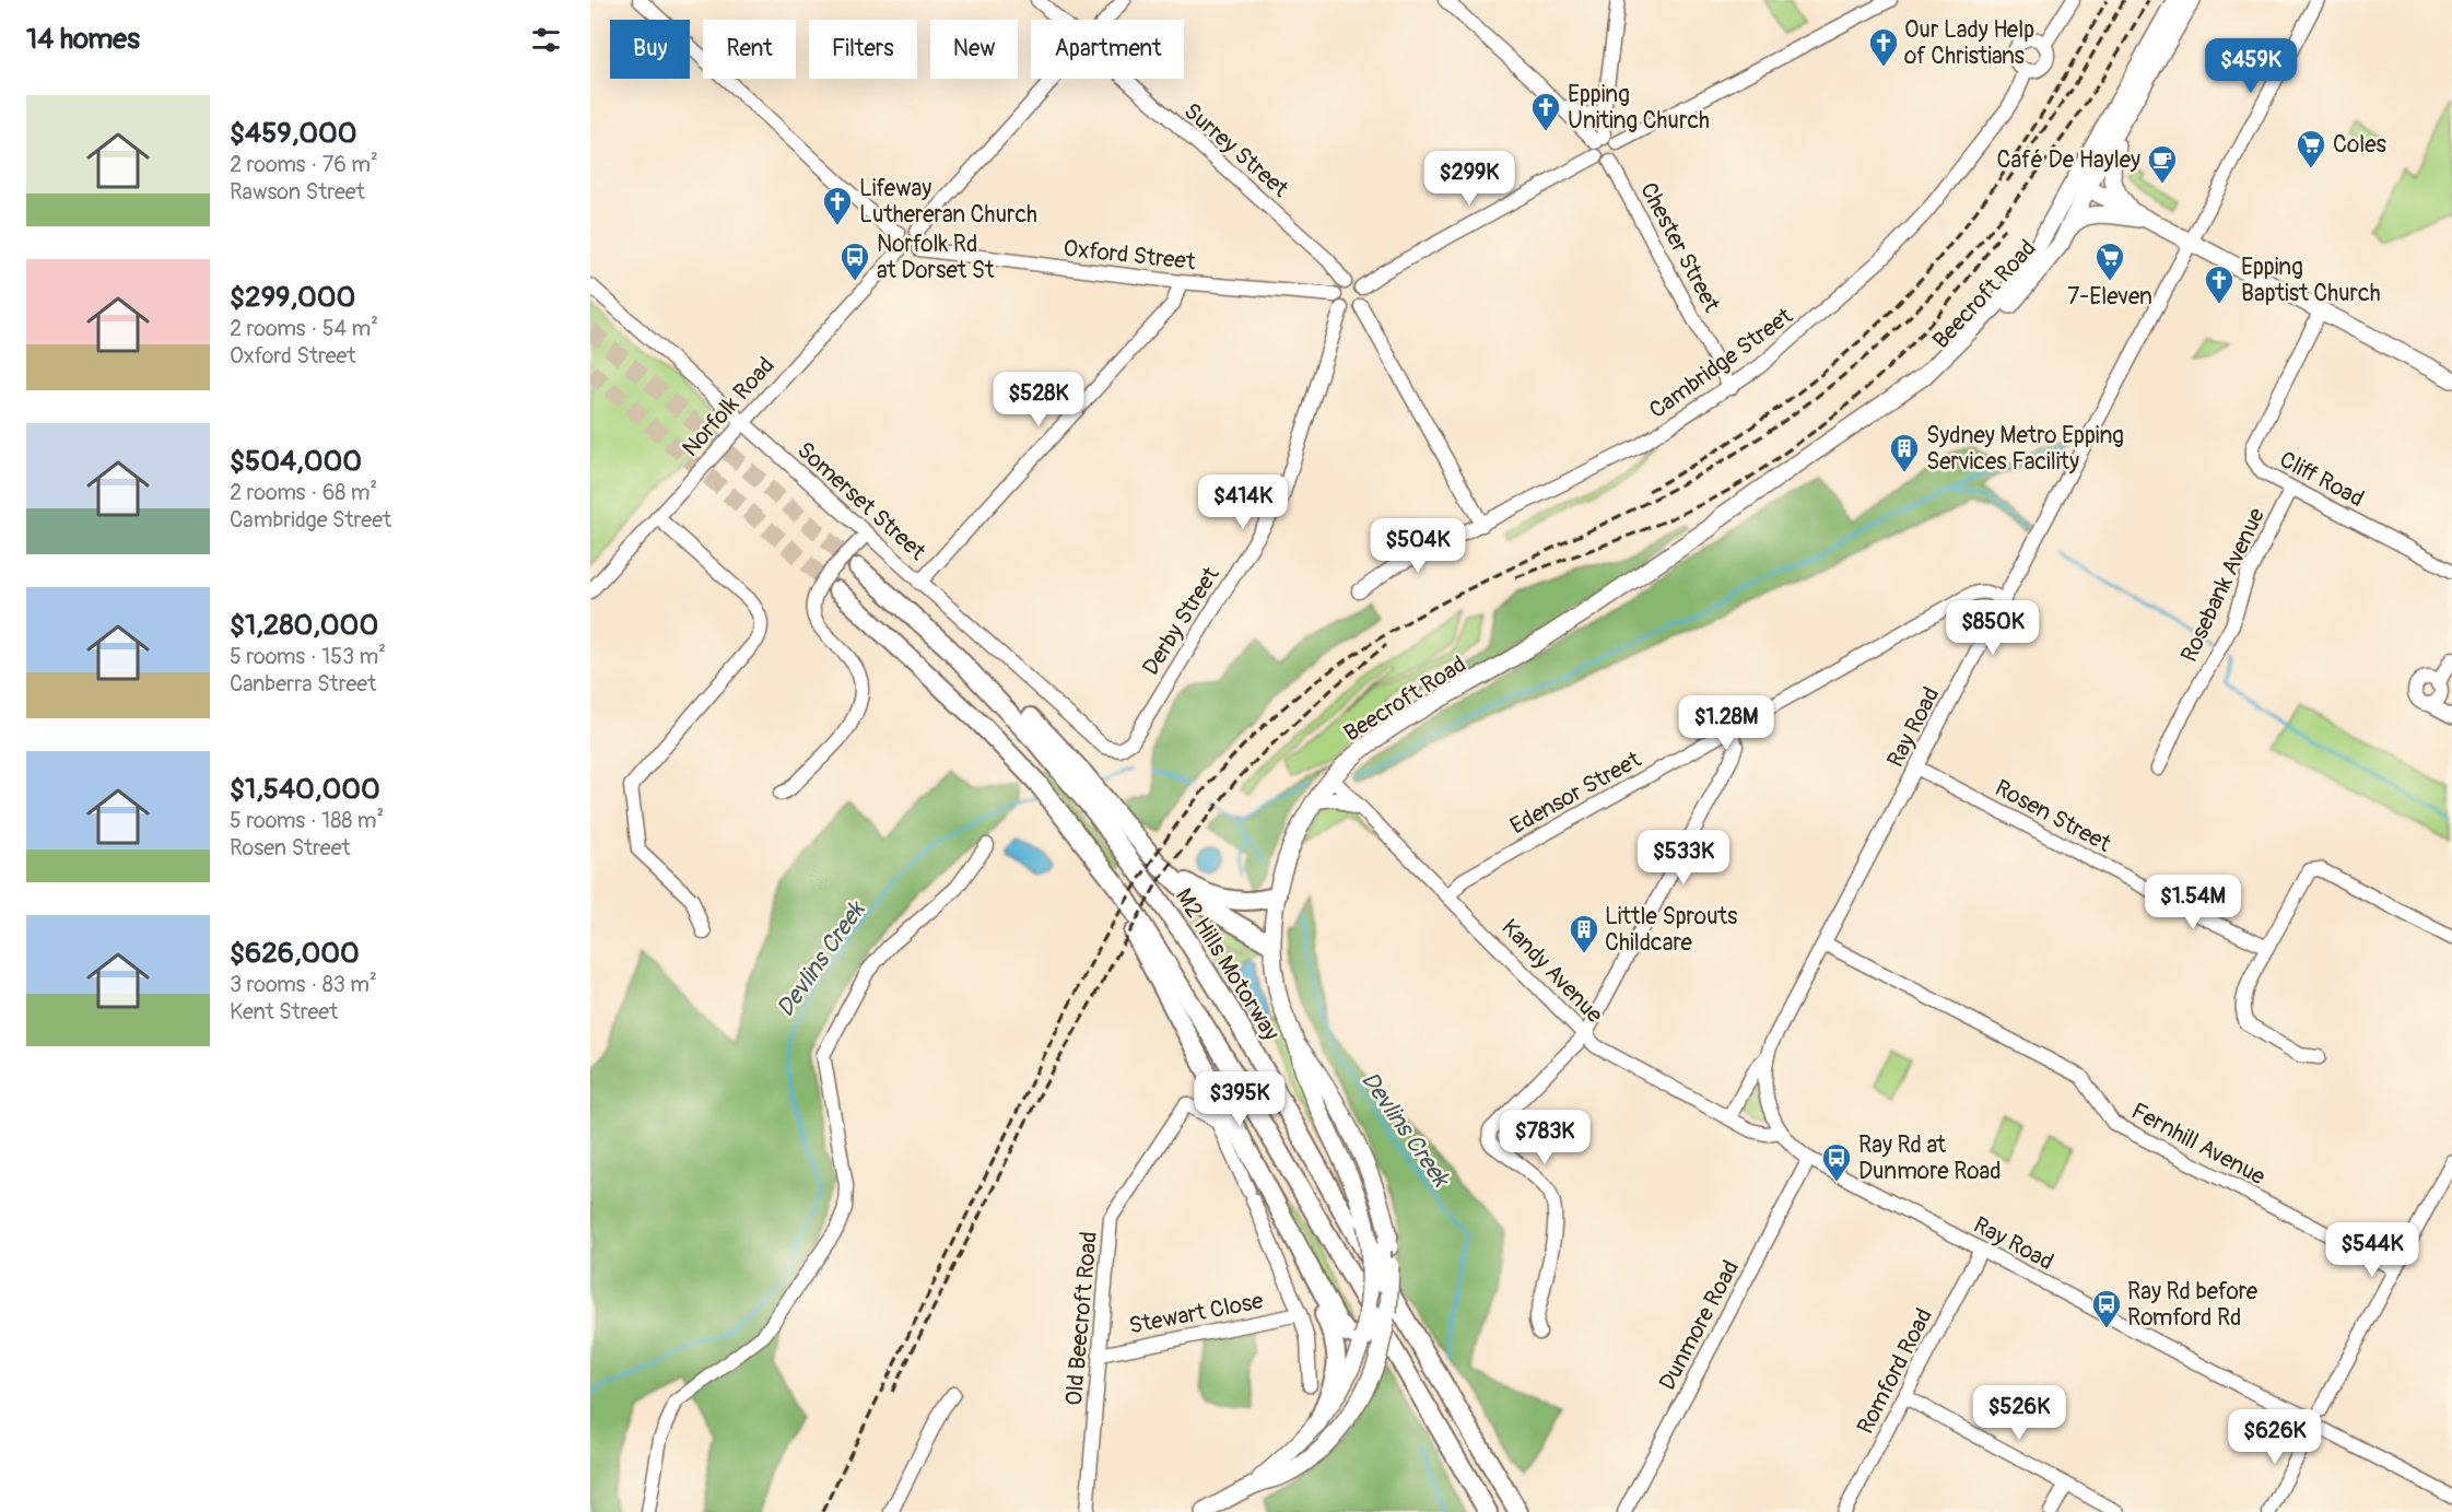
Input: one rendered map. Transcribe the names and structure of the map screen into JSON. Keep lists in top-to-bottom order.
{
  "streets": {
    "highway": ["M2 Hills Motorway"],
    "main road": ["Beecroft Road"],
    "street": [
      "Surrey Street",
      "Chester Street",
      "Oxford Street",
      "Cambridge Street",
      "Norfolk Road",
      "Cliff Road",
      "Somerset Street",
      "Rosebank Avenue",
      "Derby Street",
      "Ray Road",
      "Edensor Street",
      "Rosen Street",
      "Kandy Avenue",
      "Fernhill Avenue",
      "Stewart Close",
      "Old Beecroft Road",
      "Dunmore Road",
      "Romford Road"
    ]
  },
  "crossings": [
    ["Surrey Street", "Oxford Street"],
    ["Surrey Street", "Derby Street"],
    ["Chester Street", "Cambridge Street"],
    ["Oxford Street", "Norfolk Road"],
    ["Oxford Street", "Derby Street"],
    ["Beecroft Road", "Kandy Avenue"],
    ["Norfolk Road", "Somerset Street"],
    ["Cliff Road", "Rosebank Avenue"],
    ["Somerset Street", "Derby Street"],
    ["Ray Road", "Edensor Street"],
    ["Ray Road", "Rosen Street"],
    ["Ray Road", "Kandy Avenue"],
    ["Ray Road", "Fernhill Avenue"],
    ["Ray Road", "Dunmore Road"],
    ["Ray Road", "Romford Road"],
    ["Edensor Street", "Kandy Avenue"],
    ["Stewart Close", "Old Beecroft Road"]
  ],
  "water": ["Devlins Creek"],
  "places": {
    "church": [
      "Our Lady Help of Christians",
      "Epping Uniting Church",
      "Lifeway Luthereran Church",
      "Epping Baptist Church"
    ],
    "supermarket": ["Coles", "7-Eleven"],
    "cafe": ["Café De Hayley"],
    "bus stop": ["Norfolk Rd at Dorset St", "Ray Rd at Dunmore Road", "Ray Rd before Romford Rd"],
    "building": ["Sydney Metro Epping Services Facility", "Little Sprouts Childcare"]
  },
  "page": {
    "heading": "14 homes",
    "chip": [
      "Buy",
      "Rent",
      "Filters",
      "New",
      "Apartment"
    ],
    "price": [
      "$459K",
      "$299K",
      "$528K",
      "$414K",
      "$504K",
      "$850K",
      "$1.28M",
      "$533K",
      "$1.54M",
      "$395K",
      "$783K",
      "$544K",
      "$526K",
      "$626K"
    ],
    "list": [
      {
        "name": "$459,000",
        "note": "2 rooms · 76 m² · Rawson Street"
      },
      {
        "name": "$299,000",
        "note": "2 rooms · 54 m² · Oxford Street"
      },
      {
        "name": "$504,000",
        "note": "2 rooms · 68 m² · Cambridge Street"
      },
      {
        "name": "$1,280,000",
        "note": "5 rooms · 153 m² · Canberra Street"
      },
      {
        "name": "$1,540,000",
        "note": "5 rooms · 188 m² · Rosen Street"
      },
      {
        "name": "$626,000",
        "note": "3 rooms · 83 m² · Kent Street"
      }
    ]
  }
}
